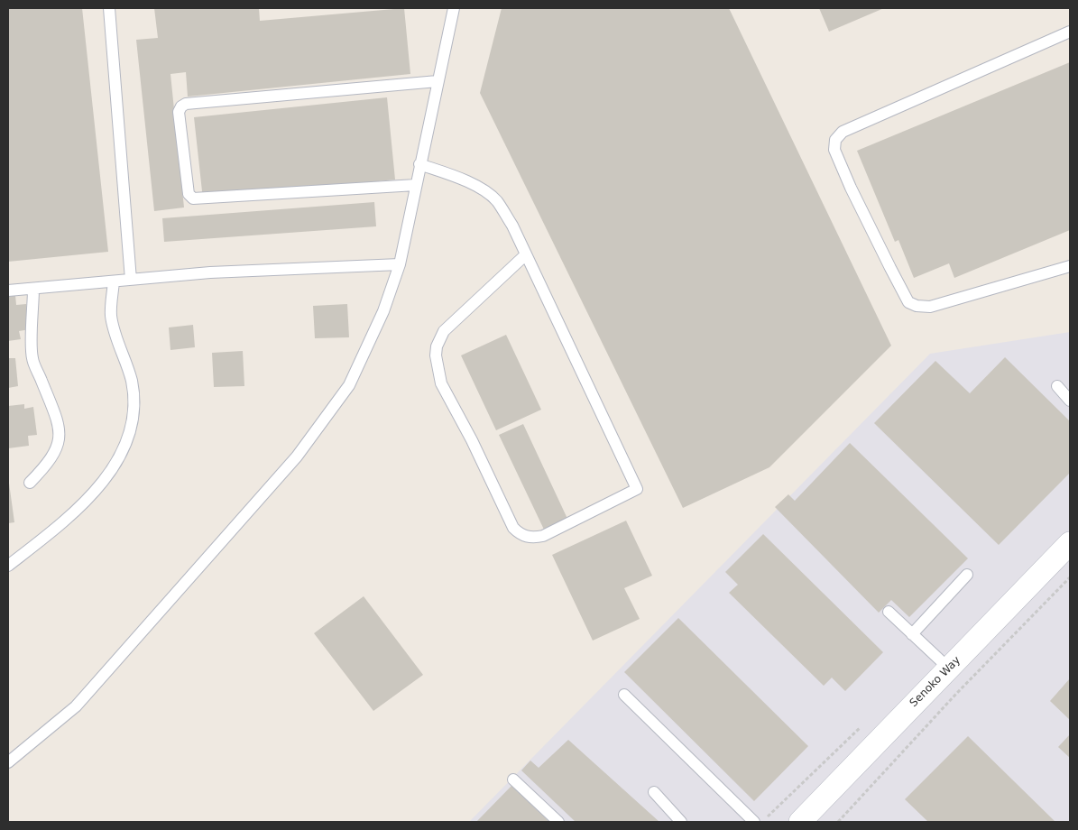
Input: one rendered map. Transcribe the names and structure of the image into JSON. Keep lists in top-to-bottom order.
{
  "streets": {
    "street": ["Senoko Way"]
  }
}
